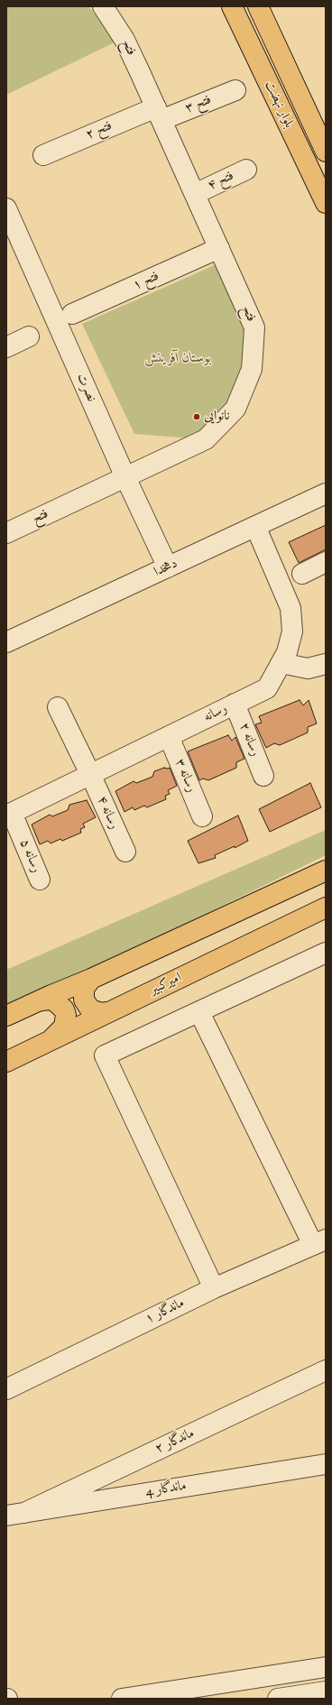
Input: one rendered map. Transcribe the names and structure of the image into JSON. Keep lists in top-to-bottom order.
{
  "streets": {
    "main road": ["بلوار نهضت", "امیرکبیر"],
    "street": [
      "فتح",
      "فتح ۳",
      "فتح ۲",
      "فتح ۴",
      "فتح ۱",
      "نصرت",
      "دهخدا",
      "رسانه",
      "رسانه ۲",
      "رسانه ۳",
      "رسانه ۴",
      "رسانه ۵",
      "ماندگار ۱",
      "ماندگار ۲",
      "ماندگار 4"
    ]
  },
  "crossings": [
    ["فتح", "فتح ۳"],
    ["فتح", "فتح ۲"],
    ["فتح", "فتح ۴"],
    ["فتح", "فتح ۱"],
    ["فتح", "نصرت"],
    ["فتح ۳", "فتح ۲"],
    ["نصرت", "دهخدا"],
    ["دهخدا", "رسانه"],
    ["رسانه", "رسانه ۲"],
    ["رسانه", "رسانه ۳"],
    ["رسانه", "رسانه ۴"],
    ["رسانه", "رسانه ۵"],
    ["ماندگار ۲", "ماندگار 4"]
  ],
  "parks": ["بوستان آفرینش"],
  "places": ["نانوایی"]
}
